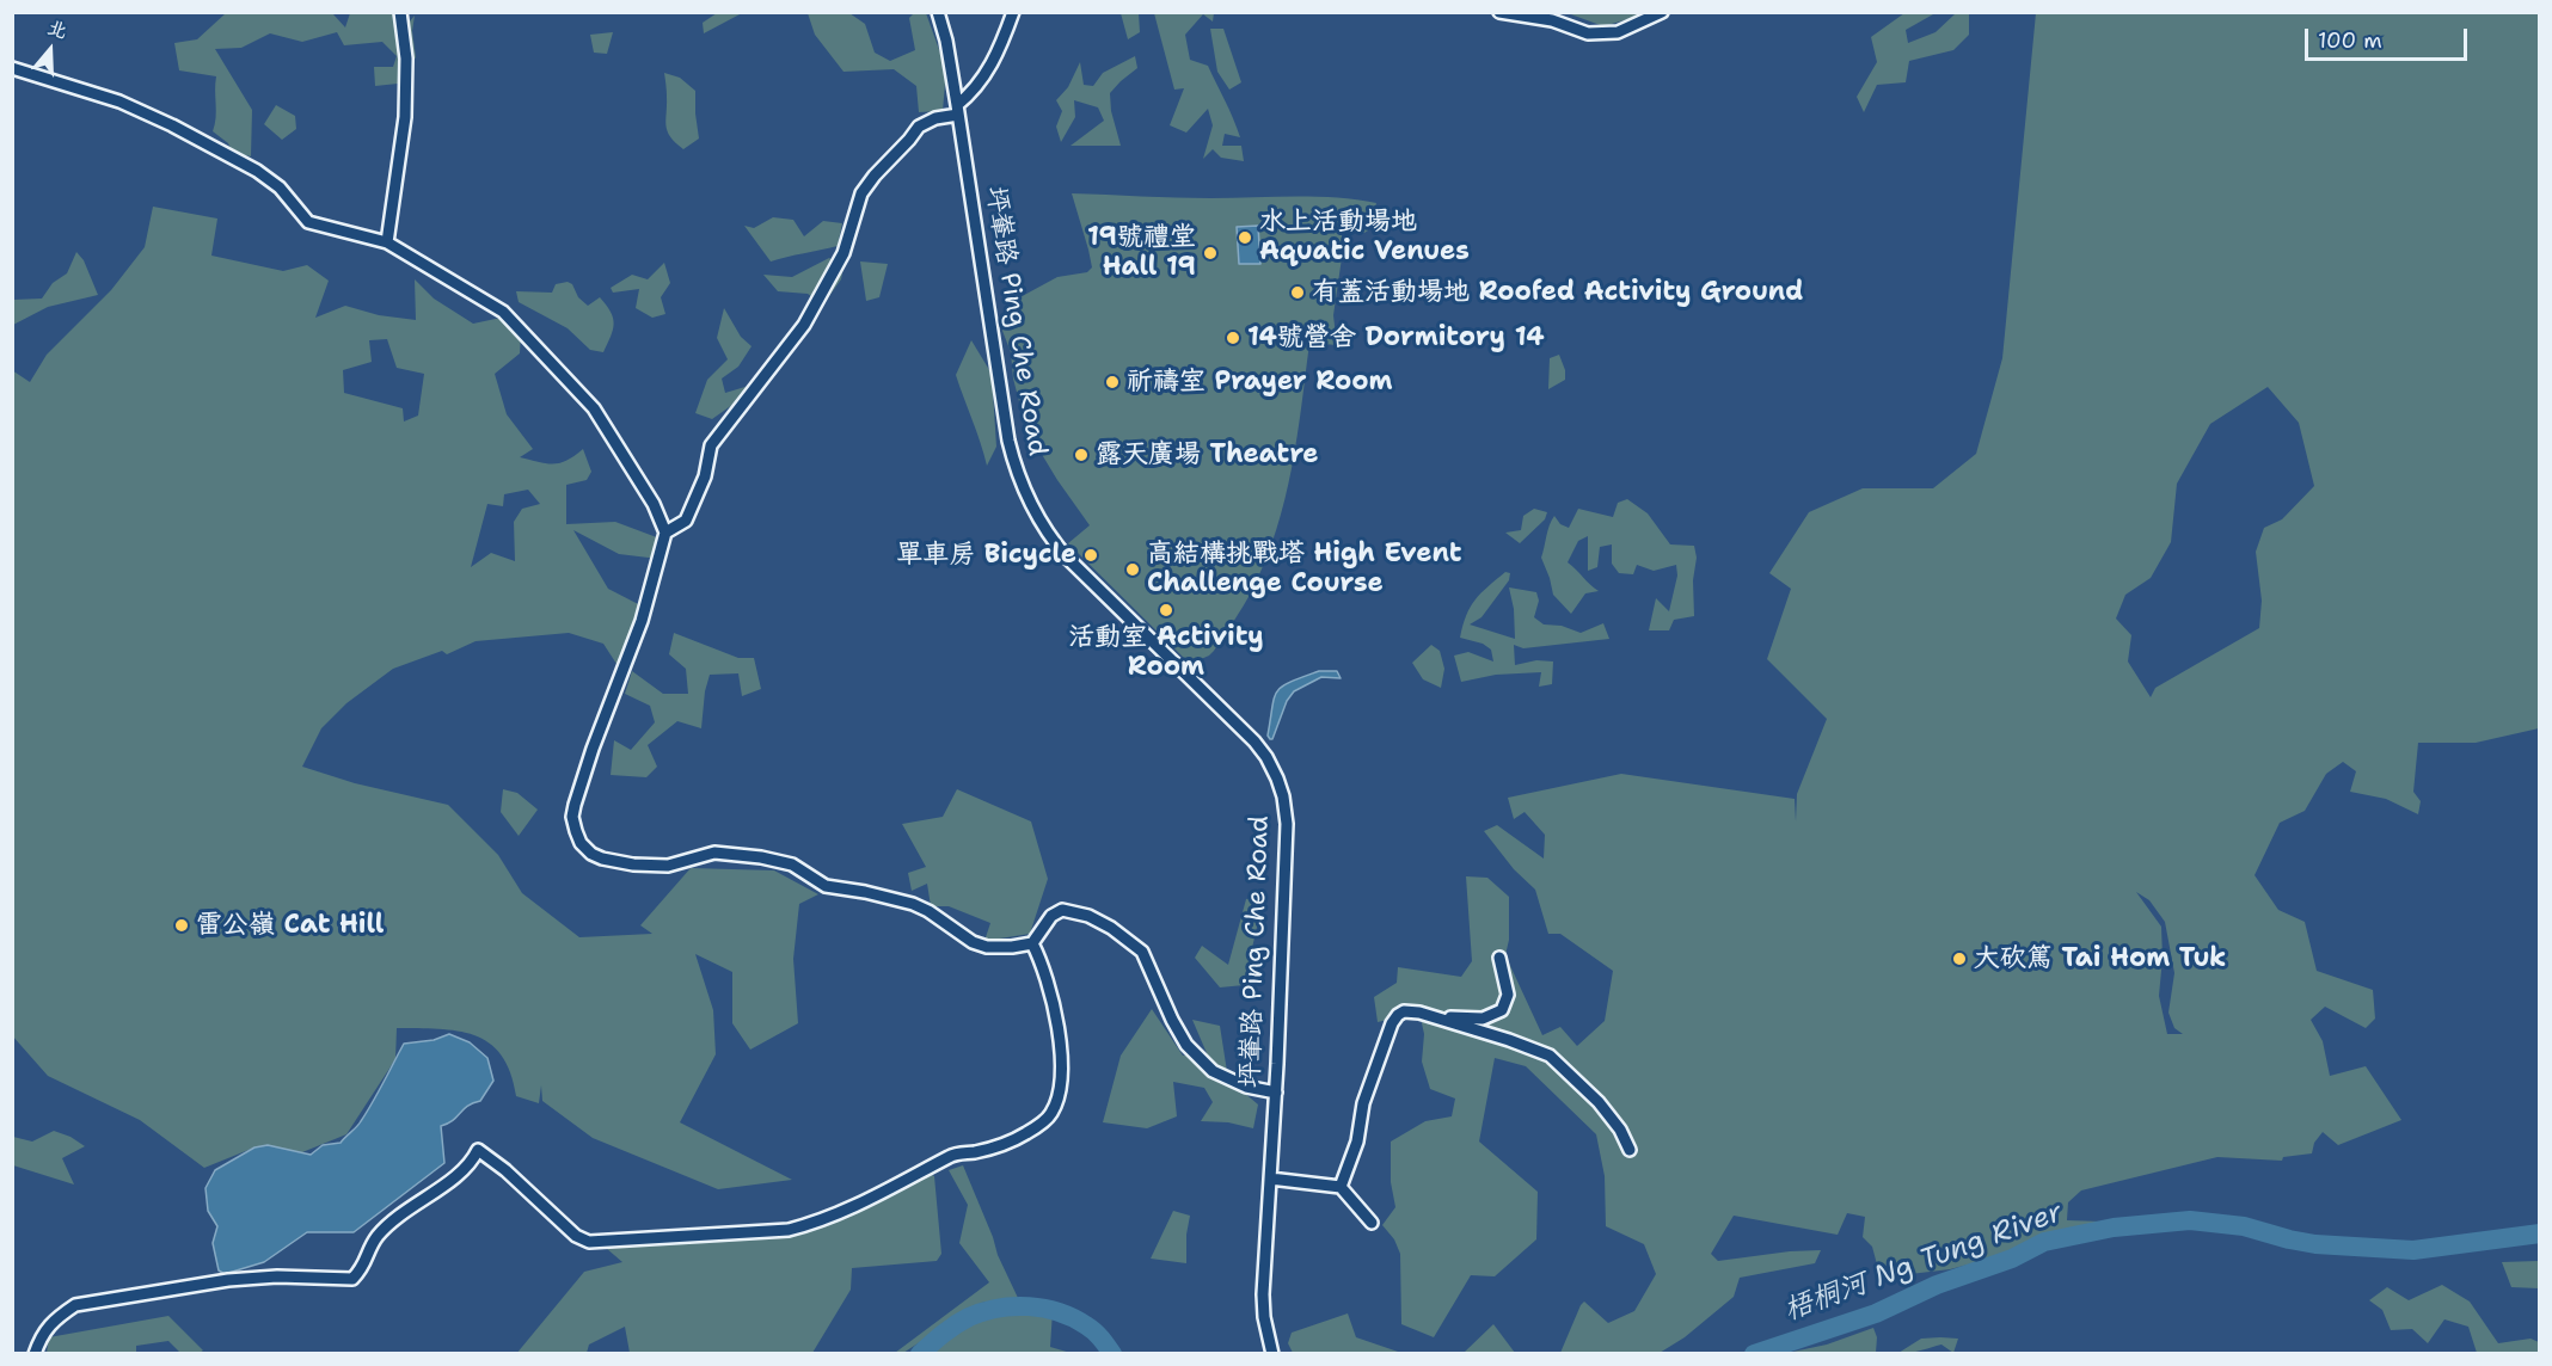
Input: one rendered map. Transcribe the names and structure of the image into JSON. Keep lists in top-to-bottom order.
{
  "streets": {
    "street": ["坪輋路 Ping Che Road"]
  },
  "water": ["梧桐河 Ng Tung River"],
  "places": [
    "水上活動場地 Aquatic Venues",
    "19號禮堂 Hall 19",
    "有蓋活動場地 Roofed Activity Ground",
    "14號營舍 Dormitory 14",
    "祈禱室 Prayer Room",
    "露天廣場 Theatre",
    "單車房 Bicycle",
    "高結構挑戰塔 High Event Challenge Course",
    "活動室 Activity Room",
    "雷公嶺 Cat Hill",
    "大砍篤 Tai Hom Tuk"
  ],
  "scale_bar": "100 m",
  "north": "top"
}
